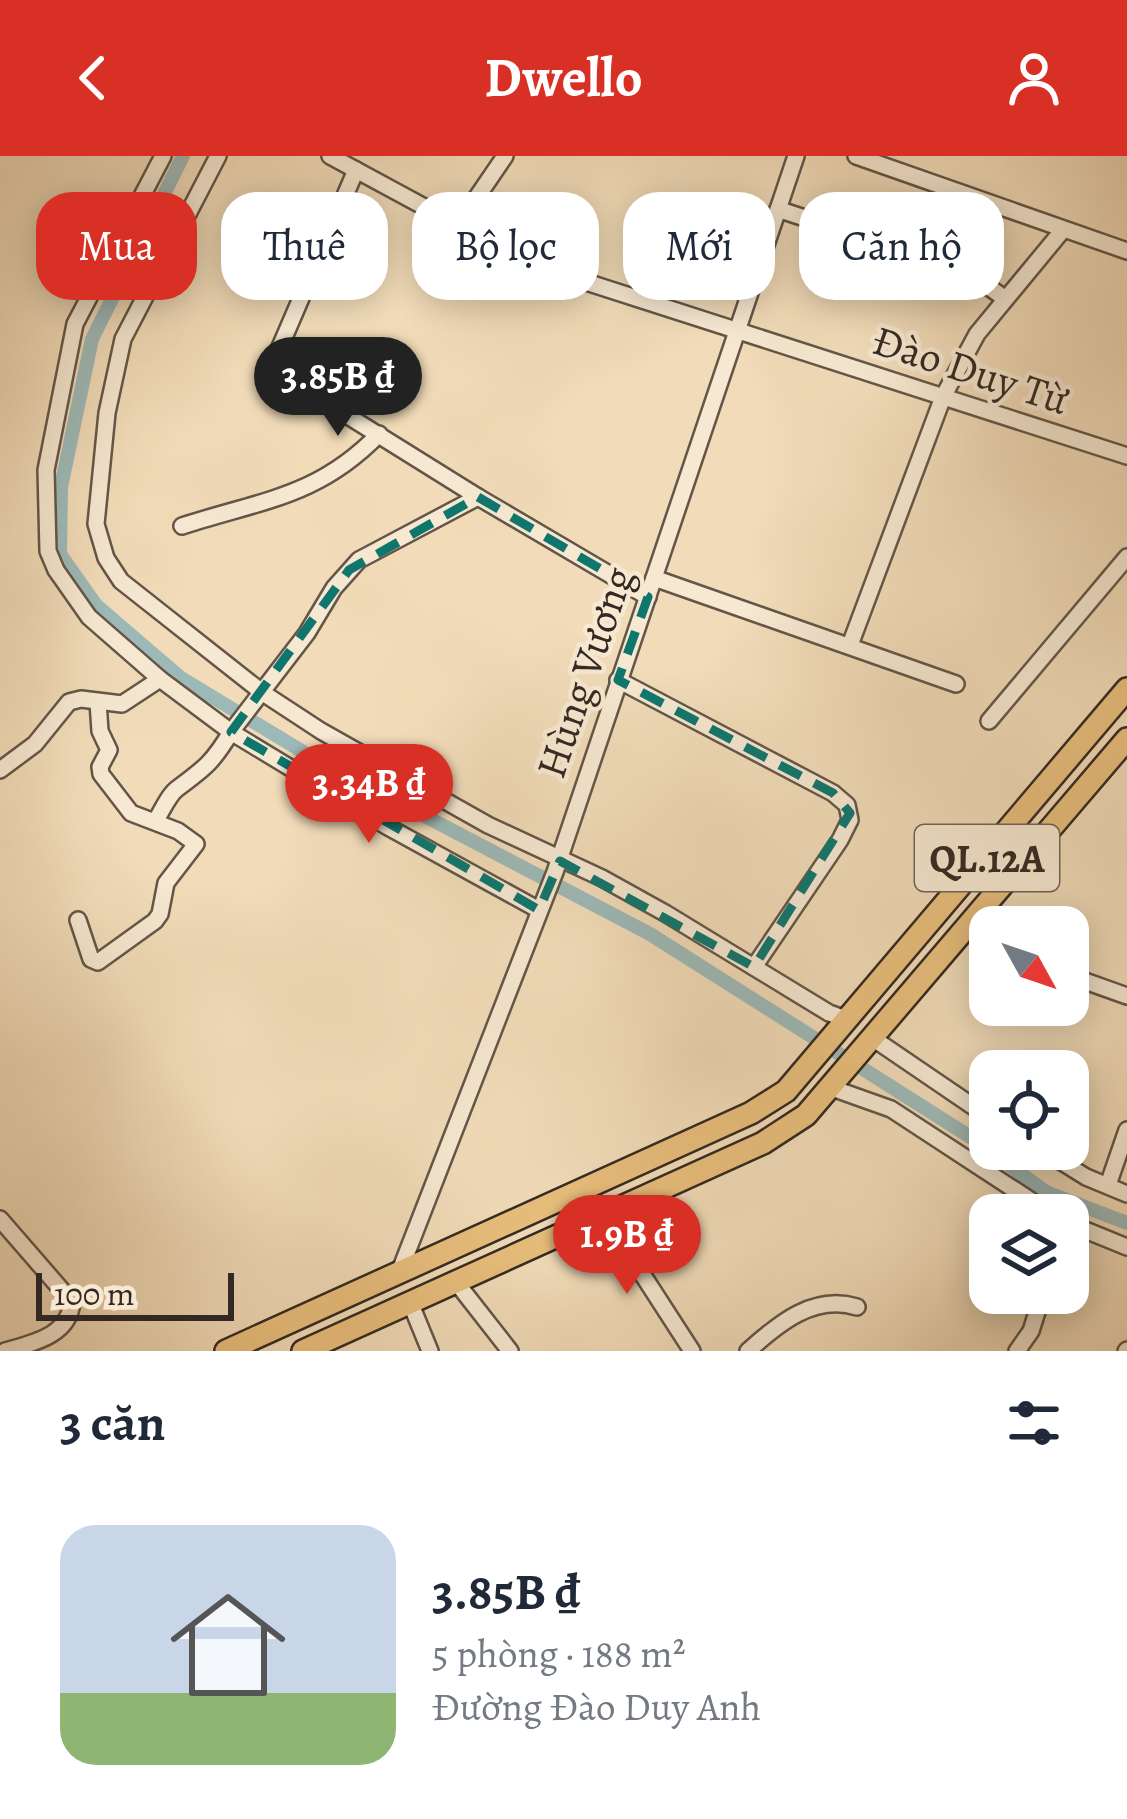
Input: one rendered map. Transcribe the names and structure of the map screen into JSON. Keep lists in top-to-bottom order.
{
  "streets": {
    "highway": ["QL.12A"],
    "street": ["Đào Duy Từ", "Hùng Vương"]
  },
  "crossings": [
    ["Đào Duy Từ", "Hùng Vương"],
    ["Hùng Vương", "QL.12A"]
  ],
  "scale_bar": "100 m",
  "north": "bottom right",
  "page": {
    "header": "Dwello",
    "chip": [
      "Mua",
      "Thuê",
      "Bộ lọc",
      "Mới",
      "Căn hộ"
    ],
    "price": ["3.85B ₫", "3.34B ₫", "1.9B ₫"],
    "scale": "100 m",
    "heading": "3 căn",
    "list": [
      {
        "name": "3.85B ₫",
        "note": "5 phòng · 188 m² · Đường Đào Duy Anh"
      }
    ]
  }
}
